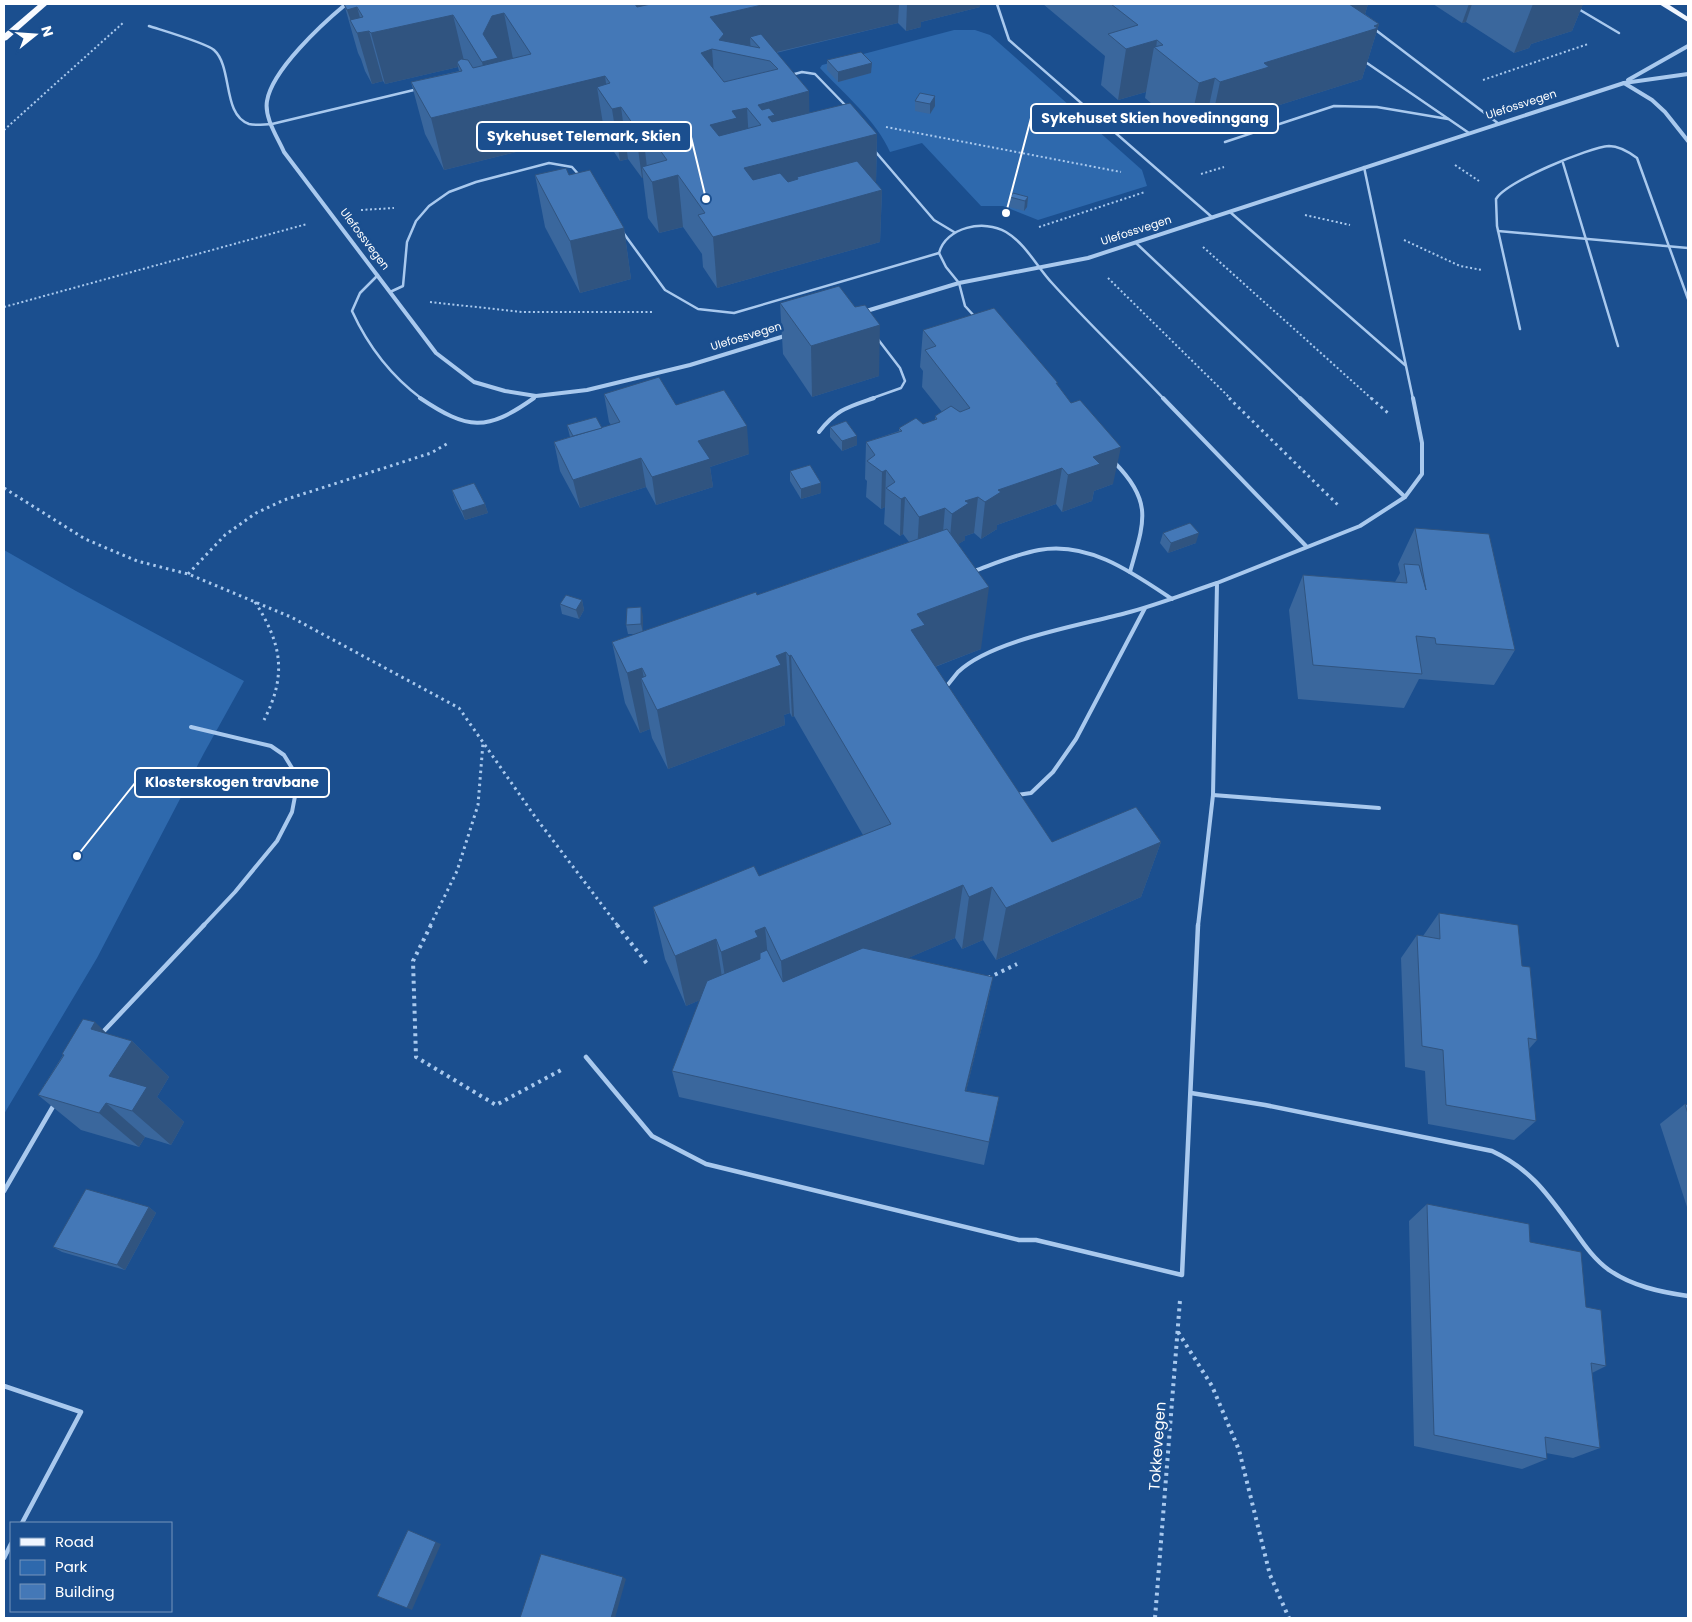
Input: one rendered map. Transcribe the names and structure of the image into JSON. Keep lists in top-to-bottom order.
{
  "streets": {
    "street": ["Ulefossvegen"],
    "path": ["Tokkevegen"]
  },
  "places": ["Sykehuset Telemark, Skien", "Sykehuset Skien hovedinngang", "Klosterskogen travbane"],
  "legend": ["Road", "Park", "Building"],
  "north": "right"
}
